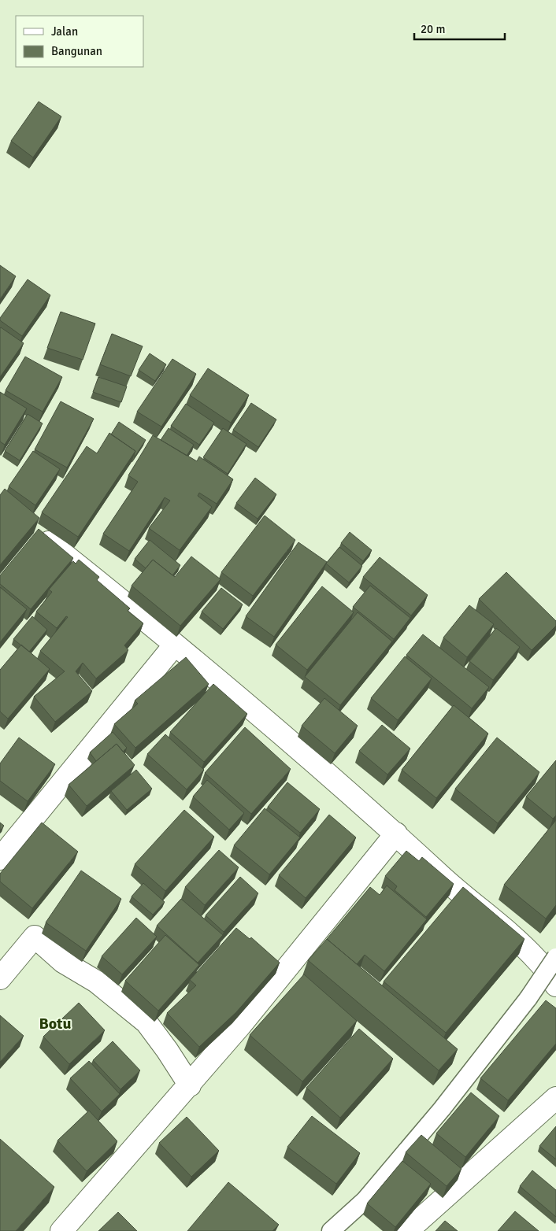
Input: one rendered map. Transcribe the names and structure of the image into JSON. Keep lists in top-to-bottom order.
{
  "districts": ["Botu"],
  "legend": ["Jalan", "Bangunan"],
  "scale_bar": "20 m"
}
